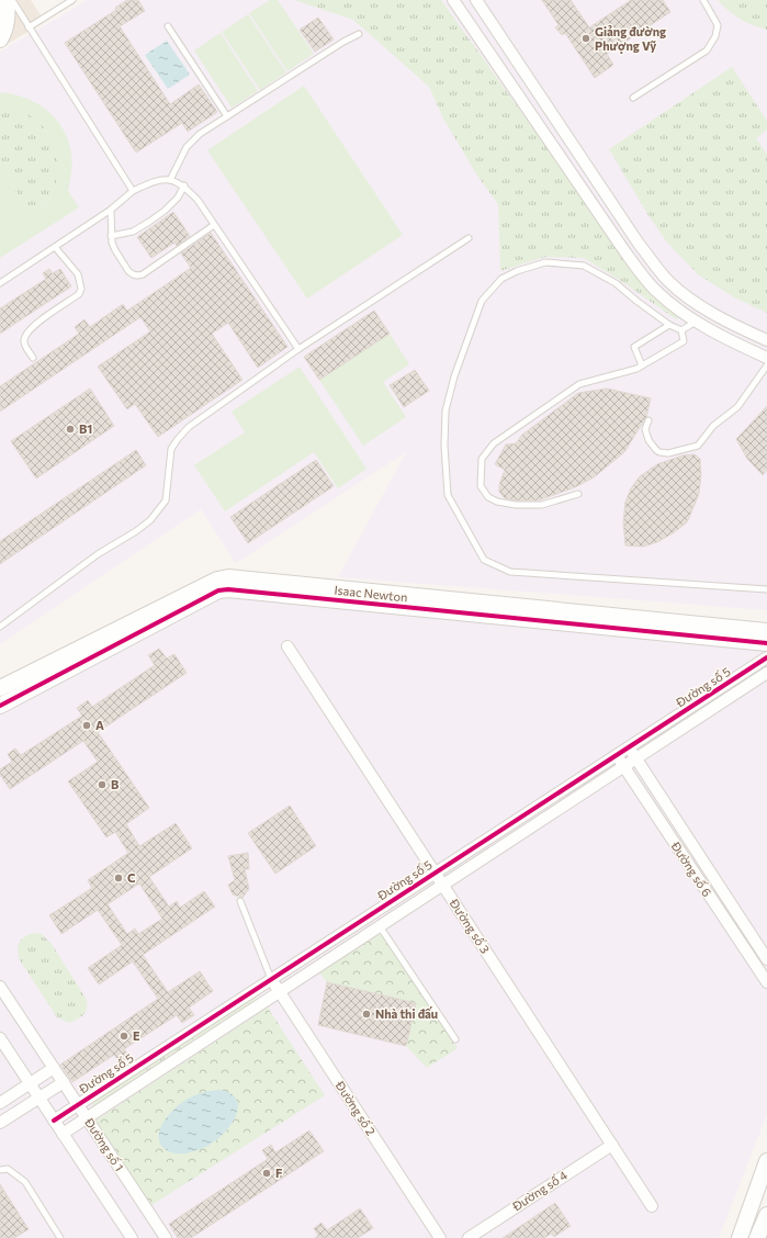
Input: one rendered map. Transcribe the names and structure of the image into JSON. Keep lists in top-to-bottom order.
{
  "streets": {
    "street": [
      "Isaac Newton",
      "Đường số 5",
      "Đường số 6",
      "Đường số 3",
      "Đường số 2",
      "Đường số 1",
      "Đường số 4"
    ]
  },
  "crossings": [
    ["Đường số 5", "Đường số 6"],
    ["Đường số 5", "Đường số 3"],
    ["Đường số 5", "Đường số 2"],
    ["Đường số 5", "Đường số 1"],
    ["Đường số 3", "Đường số 4"]
  ],
  "places": [
    "Giảng đường Phượng Vỹ",
    "B1",
    "A",
    "B",
    "C",
    "Nhà thi đấu",
    "E",
    "F"
  ]
}
